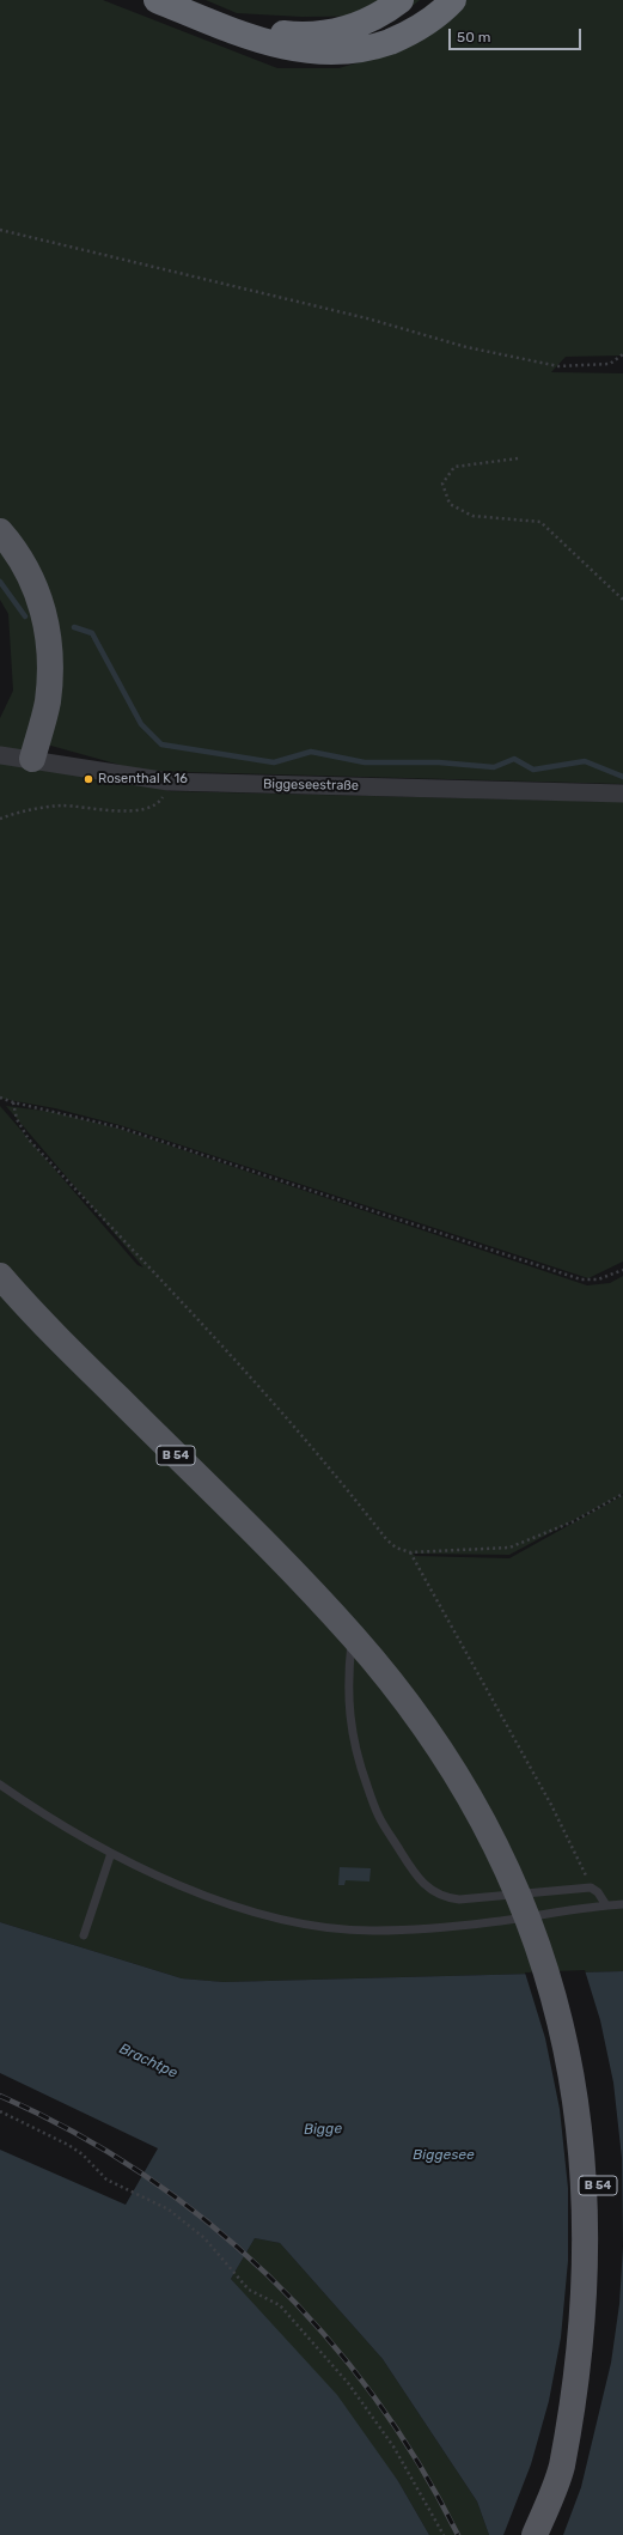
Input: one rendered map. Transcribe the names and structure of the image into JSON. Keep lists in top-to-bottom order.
{
  "streets": {
    "main road": ["B 54"],
    "street": ["Biggeseestraße"]
  },
  "water": ["Brachtpe", "Bigge", "Biggesee"],
  "places": ["Rosenthal K 16"],
  "scale_bar": "50 m"
}
